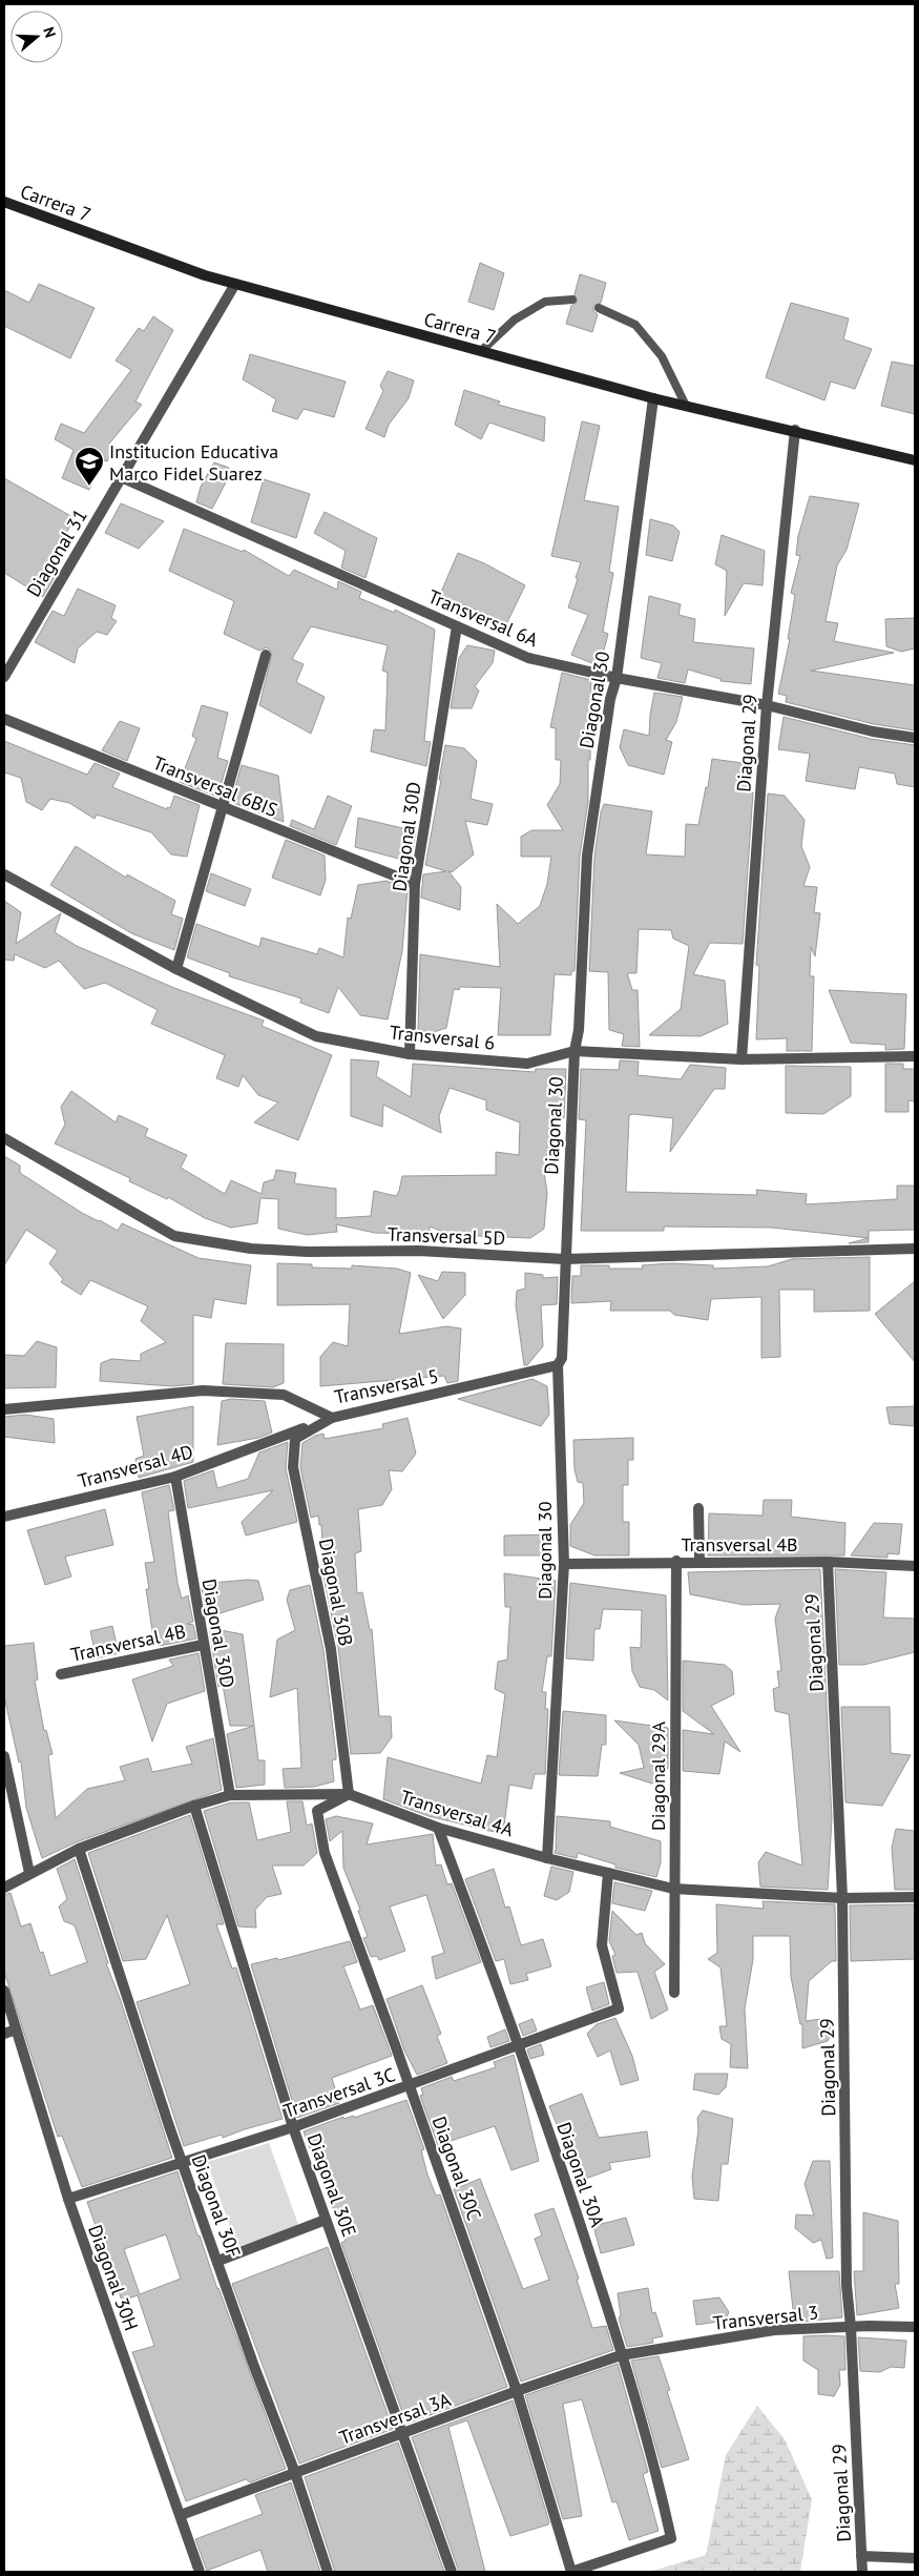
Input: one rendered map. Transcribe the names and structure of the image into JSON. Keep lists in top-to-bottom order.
{
  "streets": {
    "main road": ["Carrera 7"],
    "street": [
      "Diagonal 31",
      "Transversal 6A",
      "Diagonal 30",
      "Diagonal 29",
      "Transversal 6BIS",
      "Diagonal 30D",
      "Transversal 6",
      "Transversal 5D",
      "Transversal 5",
      "Transversal 4D",
      "Transversal 4B",
      "Diagonal 30B",
      "Diagonal 29A",
      "Transversal 4A",
      "Transversal 3C",
      "Diagonal 30C",
      "Diagonal 30A",
      "Diagonal 30E",
      "Diagonal 30F",
      "Diagonal 30H",
      "Transversal 3",
      "Transversal 3A"
    ]
  },
  "crossings": [
    ["Carrera 7", "Diagonal 31"],
    ["Carrera 7", "Diagonal 30"],
    ["Carrera 7", "Diagonal 29"],
    ["Diagonal 31", "Transversal 6A"],
    ["Transversal 6A", "Diagonal 30"],
    ["Transversal 6A", "Diagonal 29"],
    ["Transversal 6A", "Diagonal 30D"],
    ["Diagonal 30", "Transversal 6"],
    ["Diagonal 30", "Transversal 5D"],
    ["Diagonal 30", "Transversal 5"],
    ["Diagonal 30", "Transversal 4B"],
    ["Diagonal 30", "Transversal 4A"],
    ["Diagonal 29", "Transversal 6"],
    ["Diagonal 29", "Transversal 4B"],
    ["Diagonal 29", "Transversal 4A"],
    ["Diagonal 29", "Transversal 3"],
    ["Transversal 6BIS", "Diagonal 30D"],
    ["Diagonal 30D", "Transversal 6"],
    ["Diagonal 30D", "Transversal 4D"],
    ["Diagonal 30D", "Transversal 4B"],
    ["Diagonal 30D", "Transversal 4A"],
    ["Transversal 5", "Transversal 4D"],
    ["Transversal 5", "Diagonal 30B"],
    ["Transversal 4D", "Diagonal 30B"],
    ["Transversal 4B", "Diagonal 29A"],
    ["Diagonal 30B", "Transversal 4A"],
    ["Diagonal 30B", "Diagonal 30C"],
    ["Diagonal 29A", "Transversal 4A"],
    ["Transversal 4A", "Transversal 3C"],
    ["Transversal 4A", "Diagonal 30C"],
    ["Transversal 4A", "Diagonal 30A"],
    ["Transversal 4A", "Diagonal 30E"],
    ["Transversal 4A", "Diagonal 30F"],
    ["Transversal 3C", "Diagonal 30C"],
    ["Transversal 3C", "Diagonal 30A"],
    ["Transversal 3C", "Diagonal 30E"],
    ["Transversal 3C", "Diagonal 30F"],
    ["Transversal 3C", "Diagonal 30H"],
    ["Diagonal 30C", "Diagonal 30A"],
    ["Diagonal 30C", "Transversal 3A"],
    ["Diagonal 30A", "Transversal 3"],
    ["Diagonal 30A", "Transversal 3A"],
    ["Diagonal 30E", "Transversal 3A"],
    ["Diagonal 30F", "Transversal 3A"],
    ["Diagonal 30H", "Transversal 3A"],
    ["Transversal 3", "Transversal 3A"]
  ],
  "places": {
    "school or university": ["Institucion Educativa Marco Fidel Suarez"]
  },
  "north": "right"
}
